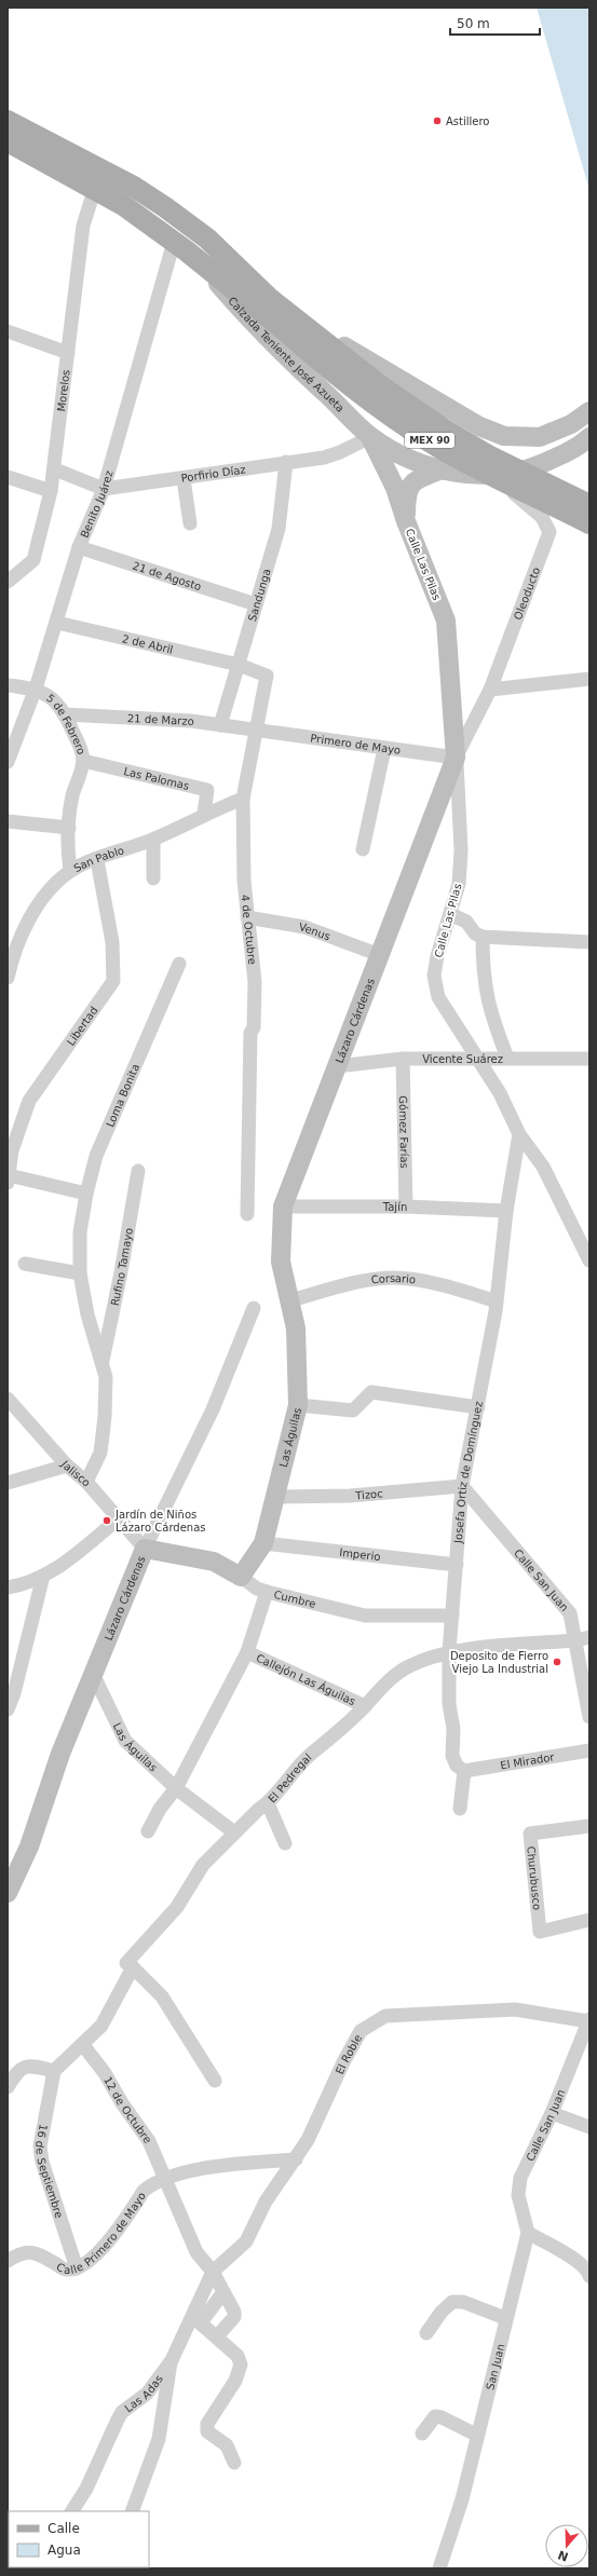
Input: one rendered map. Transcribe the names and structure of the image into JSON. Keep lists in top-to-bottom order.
{
  "streets": {
    "main road": ["Calzada Teniente José Azueta", "MEX 90"],
    "street": [
      "Morelos",
      "Porfirio Díaz",
      "Benito Juárez",
      "Calle Las Pilas",
      "21 de Agosto",
      "Oleoducto",
      "Sandunga",
      "2 de Abril",
      "21 de Marzo",
      "5 de Febrero",
      "Primero de Mayo",
      "Las Palomas",
      "San Pablo",
      "4 de Octubre",
      "Venus",
      "Lázaro Cárdenas",
      "Libertad",
      "Vicente Suárez",
      "Loma Bonita",
      "Gómez Farías",
      "Tajín",
      "Rufino Tamayo",
      "Corsario",
      "Las Águilas",
      "Josefa Ortiz de Domínguez",
      "Jalisco",
      "Tizoc",
      "Imperio",
      "Calle San Juan",
      "Cumbre",
      "Callejón Las Águilas",
      "El Mirador",
      "El Pedregal",
      "Churubusco",
      "El Roble",
      "12 de Octubre",
      "16 de Septiembre",
      "Calle Primero de Mayo",
      "San Juan",
      "Las Adas"
    ]
  },
  "crossings": [
    ["Calzada Teniente José Azueta", "Morelos"],
    ["Calzada Teniente José Azueta", "MEX 90"],
    ["Calzada Teniente José Azueta", "Porfirio Díaz"],
    ["Calzada Teniente José Azueta", "Benito Juárez"],
    ["Calzada Teniente José Azueta", "Calle Las Pilas"],
    ["Calzada Teniente José Azueta", "Oleoducto"],
    ["Morelos", "Porfirio Díaz"],
    ["Porfirio Díaz", "Benito Juárez"],
    ["Porfirio Díaz", "Calle Las Pilas"],
    ["Porfirio Díaz", "Sandunga"],
    ["Benito Juárez", "21 de Agosto"],
    ["Benito Juárez", "2 de Abril"],
    ["Benito Juárez", "5 de Febrero"],
    ["Calle Las Pilas", "Oleoducto"],
    ["Calle Las Pilas", "Primero de Mayo"],
    ["Calle Las Pilas", "Lázaro Cárdenas"],
    ["Calle Las Pilas", "Vicente Suárez"],
    ["Calle Las Pilas", "Josefa Ortiz de Domínguez"],
    ["21 de Agosto", "Sandunga"],
    ["Oleoducto", "Primero de Mayo"],
    ["Oleoducto", "Lázaro Cárdenas"],
    ["Sandunga", "2 de Abril"],
    ["Sandunga", "21 de Marzo"],
    ["Sandunga", "4 de Octubre"],
    ["2 de Abril", "4 de Octubre"],
    ["21 de Marzo", "5 de Febrero"],
    ["21 de Marzo", "Primero de Mayo"],
    ["21 de Marzo", "4 de Octubre"],
    ["5 de Febrero", "Las Palomas"],
    ["5 de Febrero", "San Pablo"],
    ["Primero de Mayo", "4 de Octubre"],
    ["Primero de Mayo", "Lázaro Cárdenas"],
    ["Las Palomas", "San Pablo"],
    ["San Pablo", "4 de Octubre"],
    ["San Pablo", "Libertad"],
    ["4 de Octubre", "Venus"],
    ["Venus", "Lázaro Cárdenas"],
    ["Lázaro Cárdenas", "Vicente Suárez"],
    ["Lázaro Cárdenas", "Tajín"],
    ["Lázaro Cárdenas", "Corsario"],
    ["Lázaro Cárdenas", "Las Águilas"],
    ["Lázaro Cárdenas", "Jalisco"],
    ["Lázaro Cárdenas", "Cumbre"],
    ["Vicente Suárez", "Gómez Farías"],
    ["Loma Bonita", "Rufino Tamayo"],
    ["Gómez Farías", "Tajín"],
    ["Tajín", "Josefa Ortiz de Domínguez"],
    ["Corsario", "Las Águilas"],
    ["Corsario", "Josefa Ortiz de Domínguez"],
    ["Las Águilas", "Tizoc"],
    ["Las Águilas", "Imperio"],
    ["Las Águilas", "Cumbre"],
    ["Las Águilas", "El Pedregal"],
    ["Josefa Ortiz de Domínguez", "Tizoc"],
    ["Josefa Ortiz de Domínguez", "Imperio"],
    ["Josefa Ortiz de Domínguez", "Calle San Juan"],
    ["Josefa Ortiz de Domínguez", "Cumbre"],
    ["Josefa Ortiz de Domínguez", "El Mirador"],
    ["Josefa Ortiz de Domínguez", "El Pedregal"],
    ["Jalisco", "Cumbre"],
    ["Tizoc", "Calle San Juan"],
    ["Calle San Juan", "El Pedregal"],
    ["Calle San Juan", "El Roble"],
    ["Calle San Juan", "San Juan"],
    ["Callejón Las Águilas", "El Pedregal"],
    ["El Pedregal", "12 de Octubre"],
    ["El Pedregal", "16 de Septiembre"],
    ["El Roble", "12 de Octubre"],
    ["El Roble", "Calle Primero de Mayo"],
    ["El Roble", "Las Adas"],
    ["12 de Octubre", "Calle Primero de Mayo"],
    ["12 de Octubre", "Las Adas"],
    ["16 de Septiembre", "Calle Primero de Mayo"]
  ],
  "places": ["Astillero", "Jardín de Niños Lázaro Cárdenas", "Deposito de Fierro Viejo La Industrial"],
  "legend": ["Calle", "Agua"],
  "scale_bar": "50 m",
  "north": "bottom"
}
